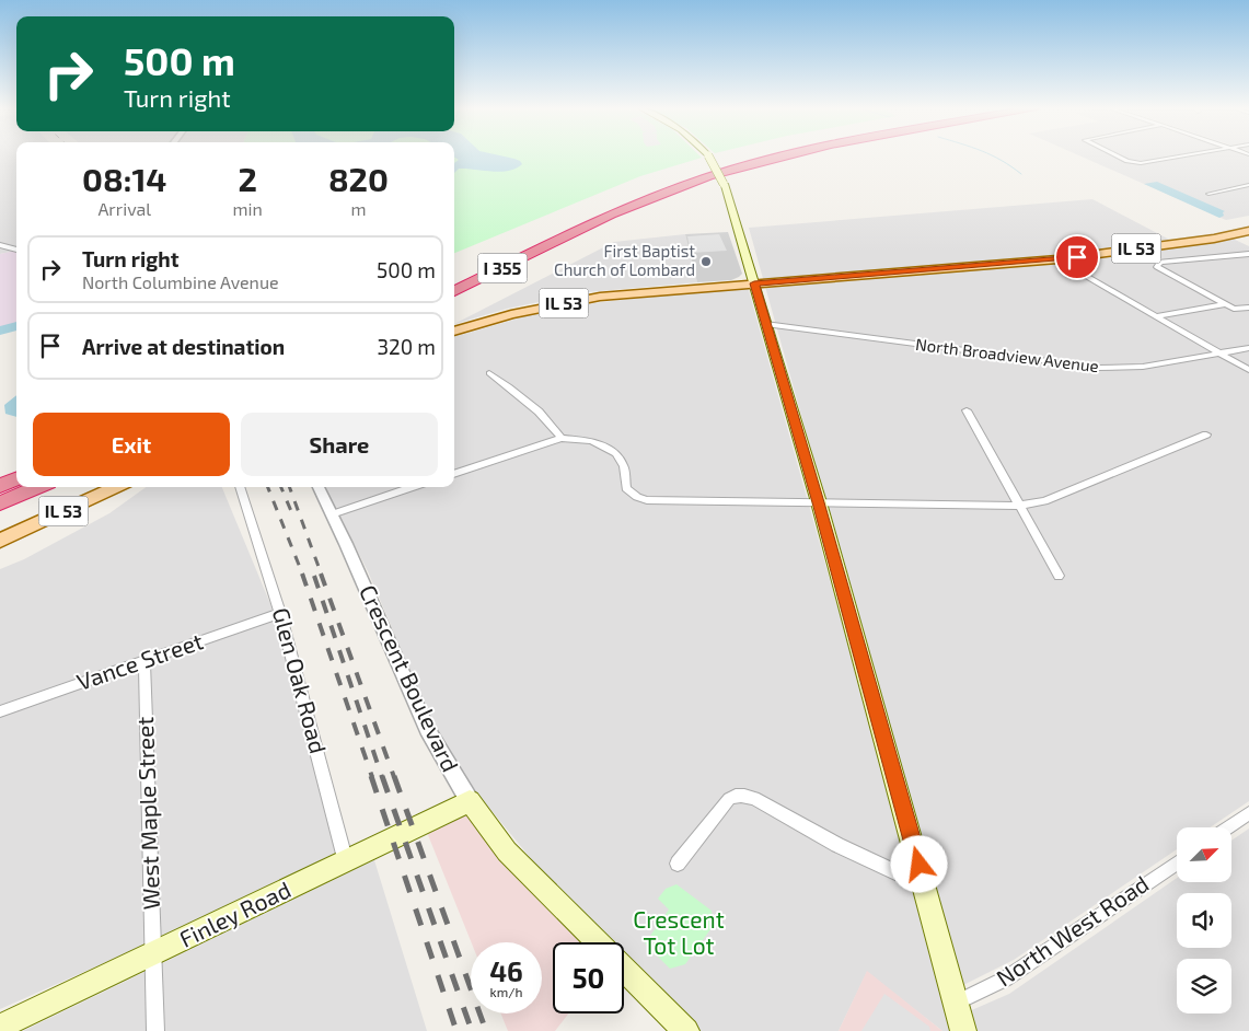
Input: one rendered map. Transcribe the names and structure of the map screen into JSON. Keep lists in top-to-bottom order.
{
  "streets": {
    "highway": ["I 355"],
    "main road": ["IL 53", "Crescent Boulevard", "Finley Road"],
    "street": [
      "North Broadview Avenue",
      "Vance Street",
      "Glen Oak Road",
      "West Maple Street",
      "North West Road"
    ]
  },
  "crossings": [
    ["Vance Street", "Glen Oak Road"],
    ["Vance Street", "West Maple Street"],
    ["Crescent Boulevard", "Finley Road"],
    ["Glen Oak Road", "Finley Road"],
    ["West Maple Street", "Finley Road"]
  ],
  "parks": ["Crescent Tot Lot"],
  "places": ["First Baptist Church of Lombard"],
  "north": "top right",
  "page": {
    "turn": ["500 m", "Turn right"],
    "eta": [
      "08:14",
      "Arrival",
      "2",
      "min",
      "820",
      "m"
    ],
    "list": [
      {
        "name": "Turn right",
        "note": "North Columbine Avenue",
        "value": "500 m"
      },
      {
        "name": "Arrive at destination",
        "value": "320 m"
      }
    ],
    "buttons": ["Exit", "Share"],
    "speed": "46 km/h",
    "limit": "50"
  }
}
